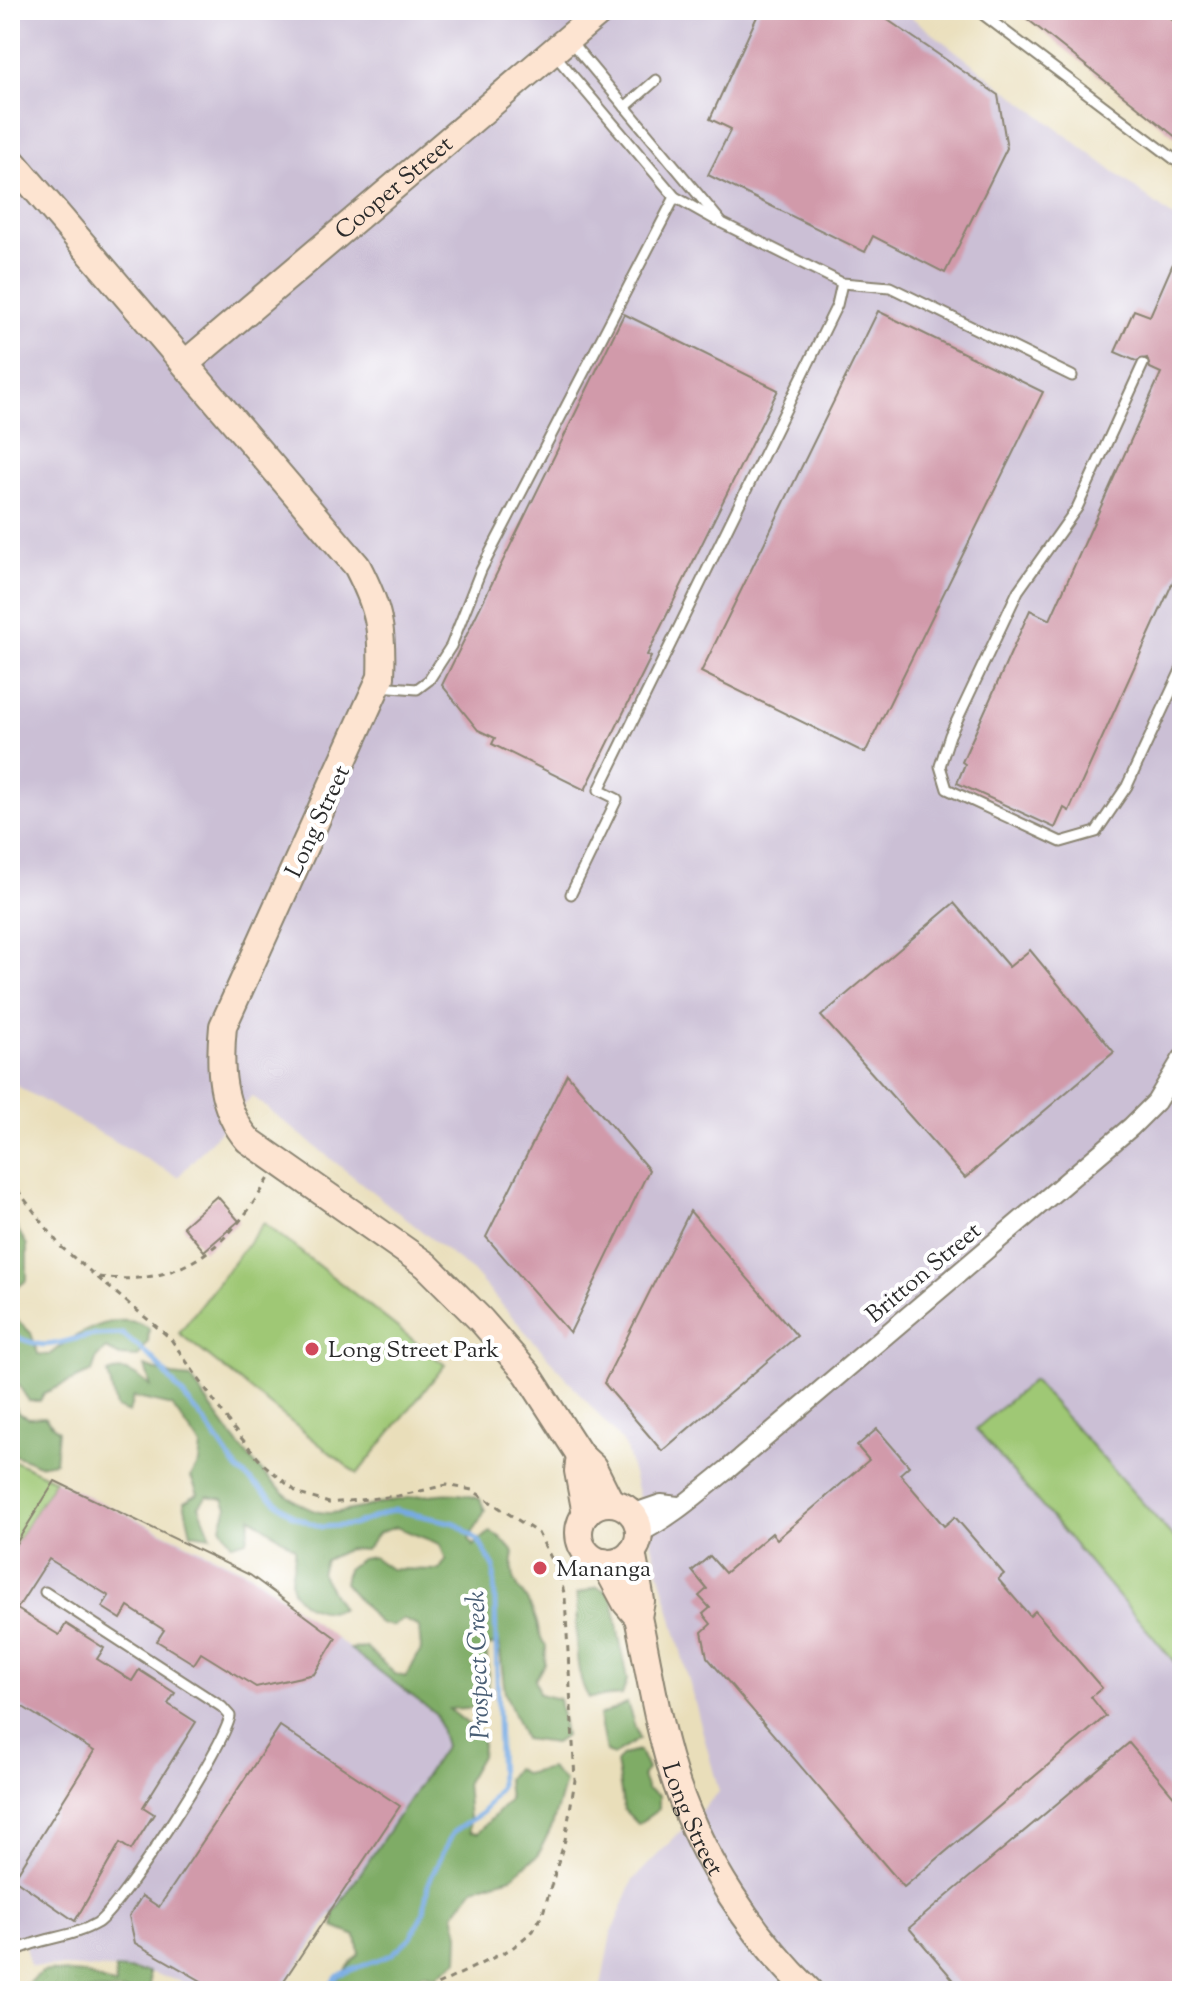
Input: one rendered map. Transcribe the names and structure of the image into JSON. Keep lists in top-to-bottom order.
{
  "streets": {
    "street": ["Cooper Street", "Long Street", "Britton Street"]
  },
  "crossings": [
    ["Cooper Street", "Long Street"],
    ["Long Street", "Britton Street"]
  ],
  "water": ["Prospect Creek"],
  "places": ["Long Street Park", "Mananga"]
}
